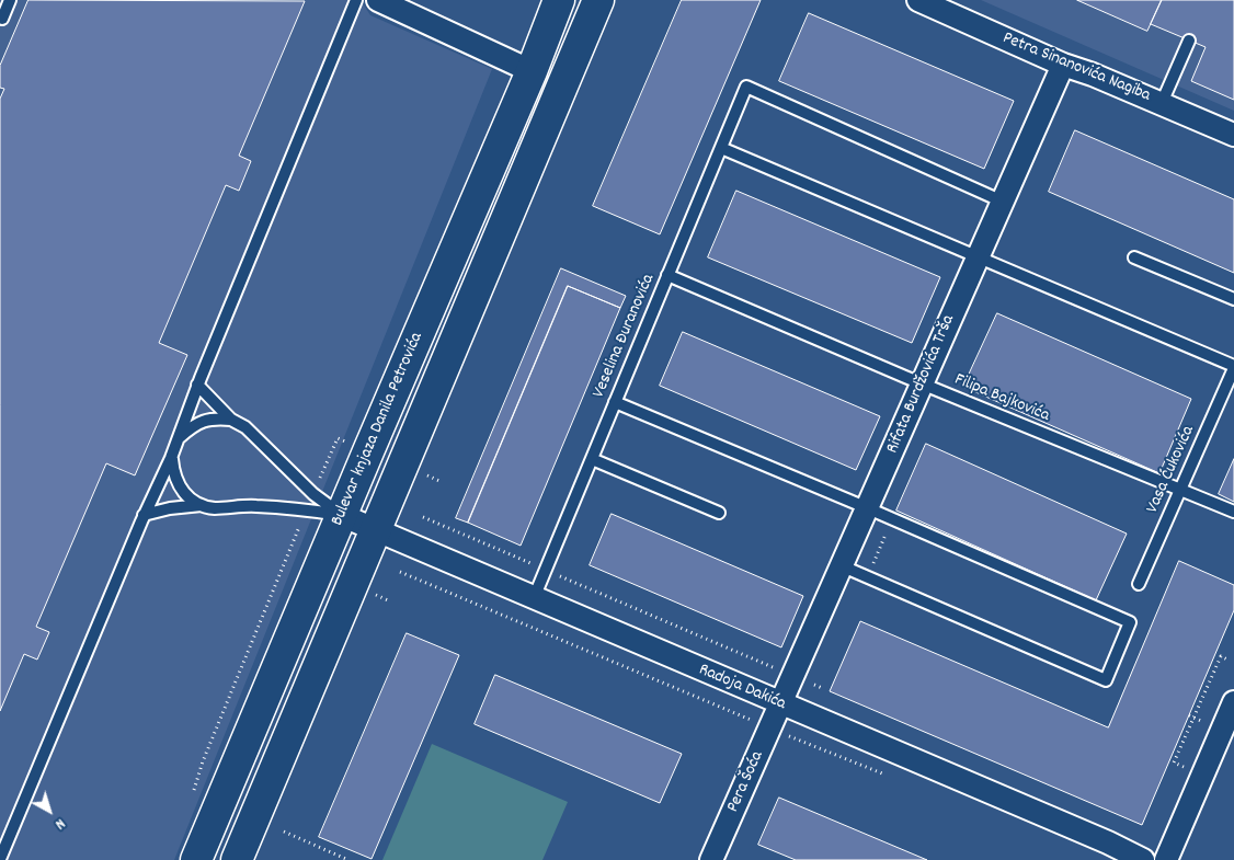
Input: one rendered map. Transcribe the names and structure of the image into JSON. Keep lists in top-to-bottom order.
{
  "streets": {
    "main road": ["Bulevar knjaza Danila Petrovića"],
    "street": [
      "Petra Sinanovića Nagiba",
      "Rifata Burdžovića Trša",
      "Radoja Dakića",
      "Pera Šoća"
    ],
    "lane": ["Veselina Đuranovića", "Filipa Bajkovića", "Vasa Ćukovića"]
  },
  "crossings": [
    ["Petra Sinanovića Nagiba", "Rifata Burdžovića Trša"],
    ["Veselina Đuranovića", "Rifata Burdžovića Trša"],
    ["Veselina Đuranovića", "Filipa Bajkovića"],
    ["Veselina Đuranovića", "Radoja Dakića"],
    ["Rifata Burdžovića Trša", "Filipa Bajkovića"],
    ["Rifata Burdžovića Trša", "Radoja Dakića"],
    ["Rifata Burdžovića Trša", "Pera Šoća"],
    ["Filipa Bajkovića", "Vasa Ćukovića"],
    ["Bulevar knjaza Danila Petrovića", "Radoja Dakića"],
    ["Radoja Dakića", "Pera Šoća"]
  ],
  "north": "bottom right"
}
